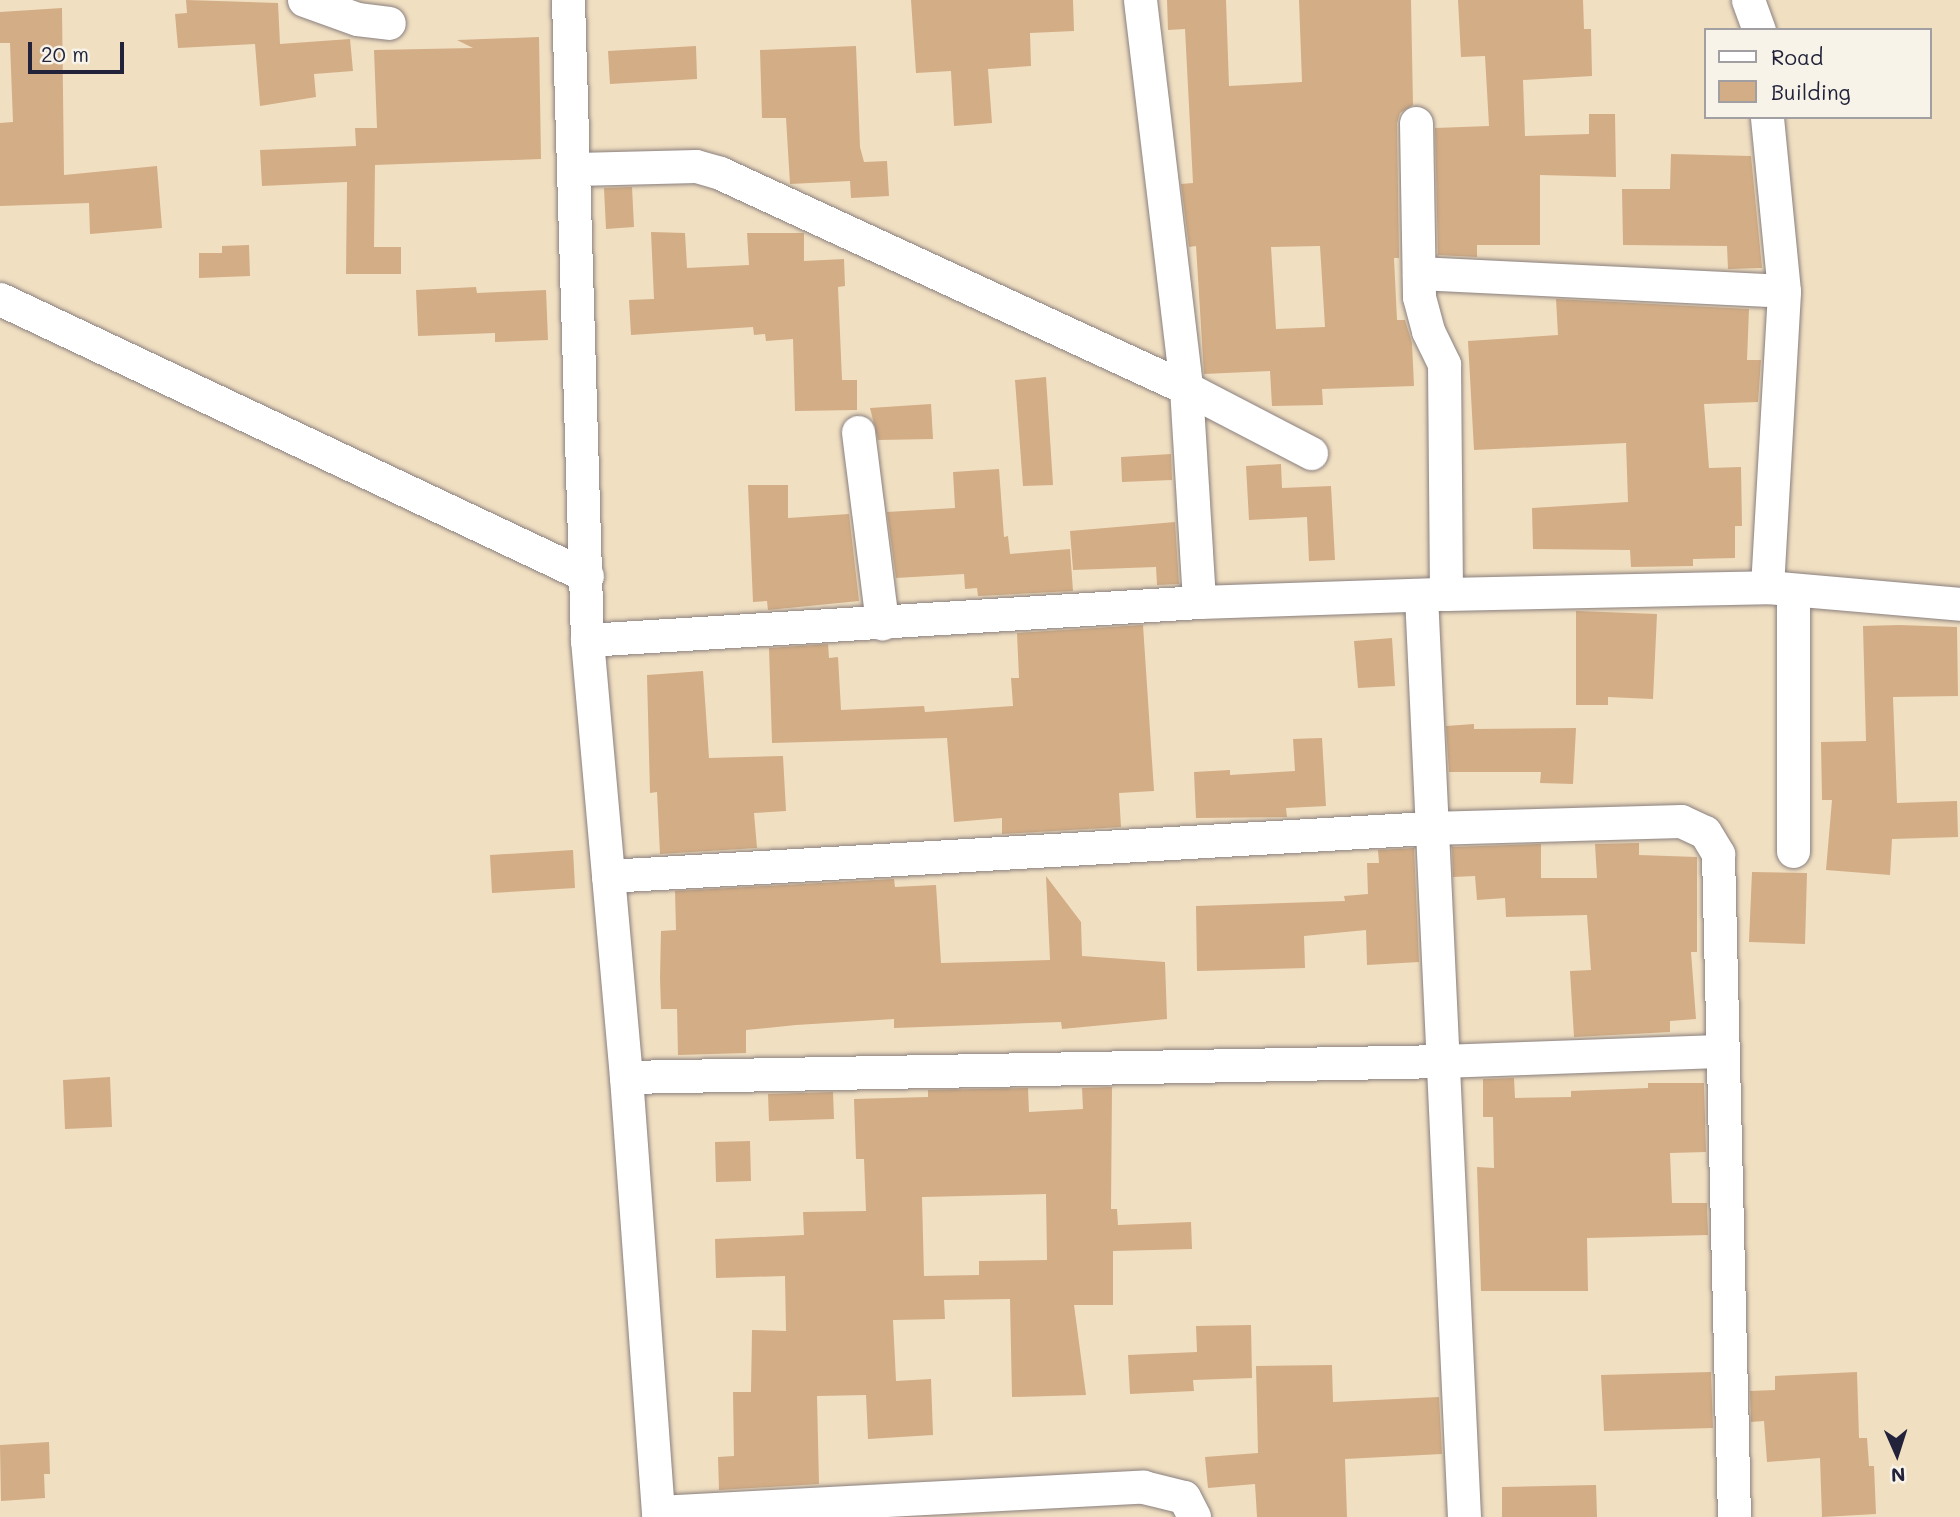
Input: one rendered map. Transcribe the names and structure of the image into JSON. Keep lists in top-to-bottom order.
{
  "legend": ["Road", "Building"],
  "scale_bar": "20 m",
  "north": "bottom"
}
